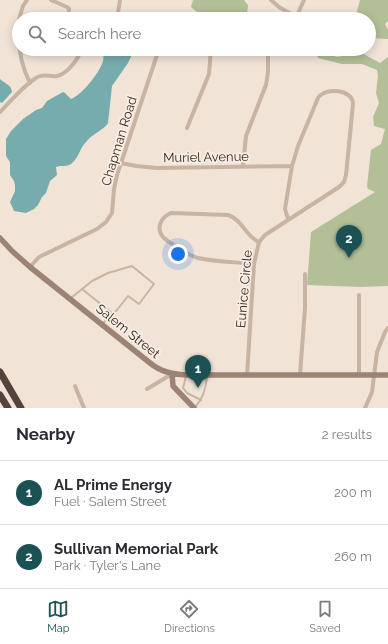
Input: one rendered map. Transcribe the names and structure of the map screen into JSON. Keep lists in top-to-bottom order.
{
  "streets": {
    "main road": ["Salem Street"],
    "street": ["Chapman Road", "Muriel Avenue", "Eunice Circle"]
  },
  "crossings": [
    ["Chapman Road", "Muriel Avenue"],
    ["Chapman Road", "Salem Street"],
    ["Muriel Avenue", "Eunice Circle"],
    ["Eunice Circle", "Salem Street"]
  ],
  "page": {
    "search": "Search here",
    "pins": ["2", "1"],
    "heading": ["Nearby", "2 results"],
    "list": [
      {
        "mark": "1",
        "name": "AL Prime Energy",
        "note": "Fuel · Salem Street",
        "value": "200 m"
      },
      {
        "mark": "2",
        "name": "Sullivan Memorial Park",
        "note": "Park · Tyler's Lane",
        "value": "260 m"
      }
    ],
    "nav": ["Map", "Directions", "Saved"]
  }
}
